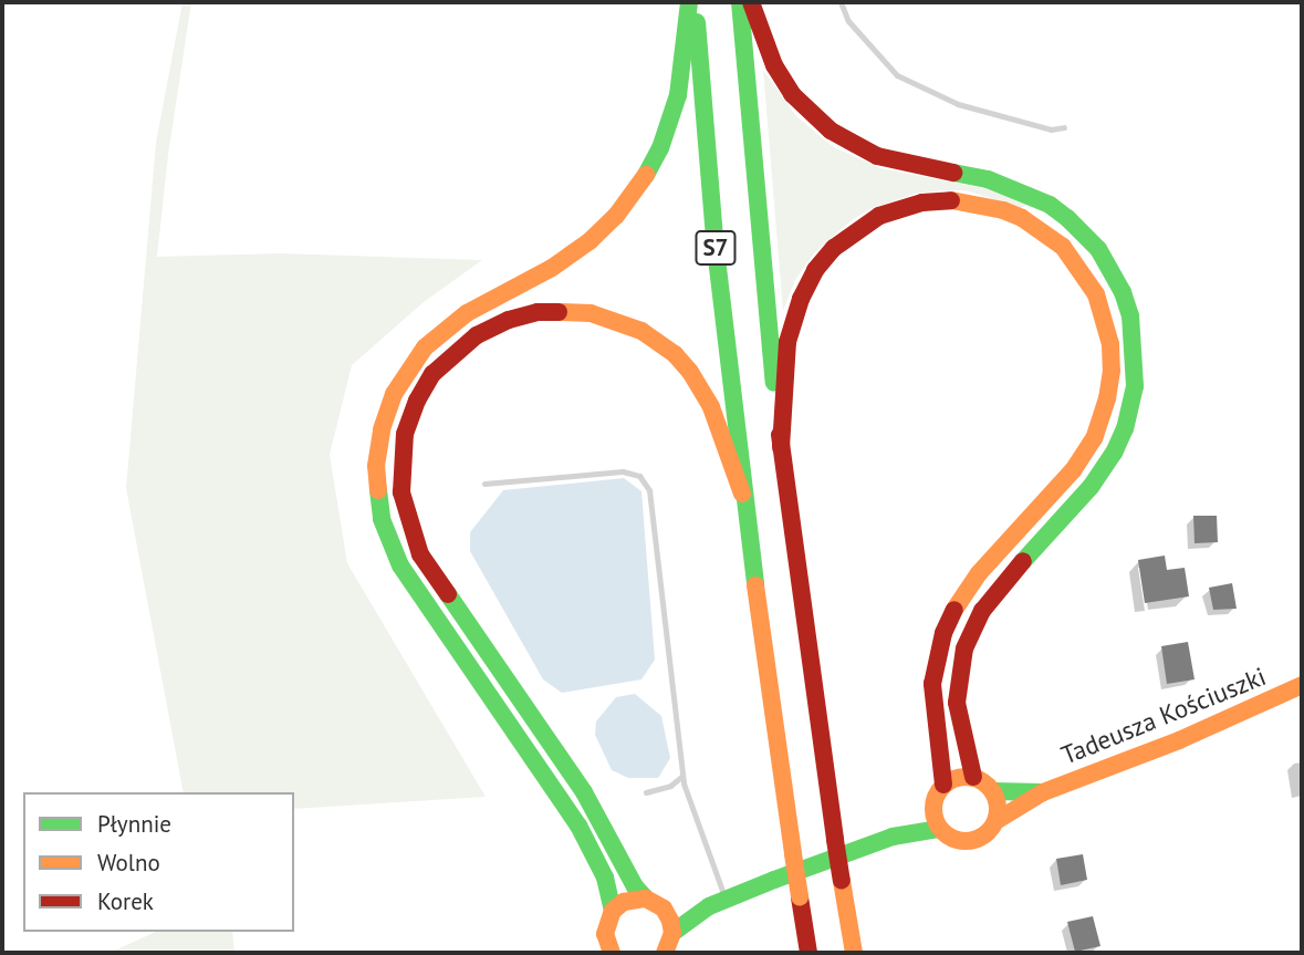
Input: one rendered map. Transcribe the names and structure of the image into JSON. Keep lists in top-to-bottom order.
{
  "streets": {
    "main road": ["S7", "Tadeusza Kościuszki"]
  },
  "legend": ["Płynnie", "Wolno", "Korek"]
}
